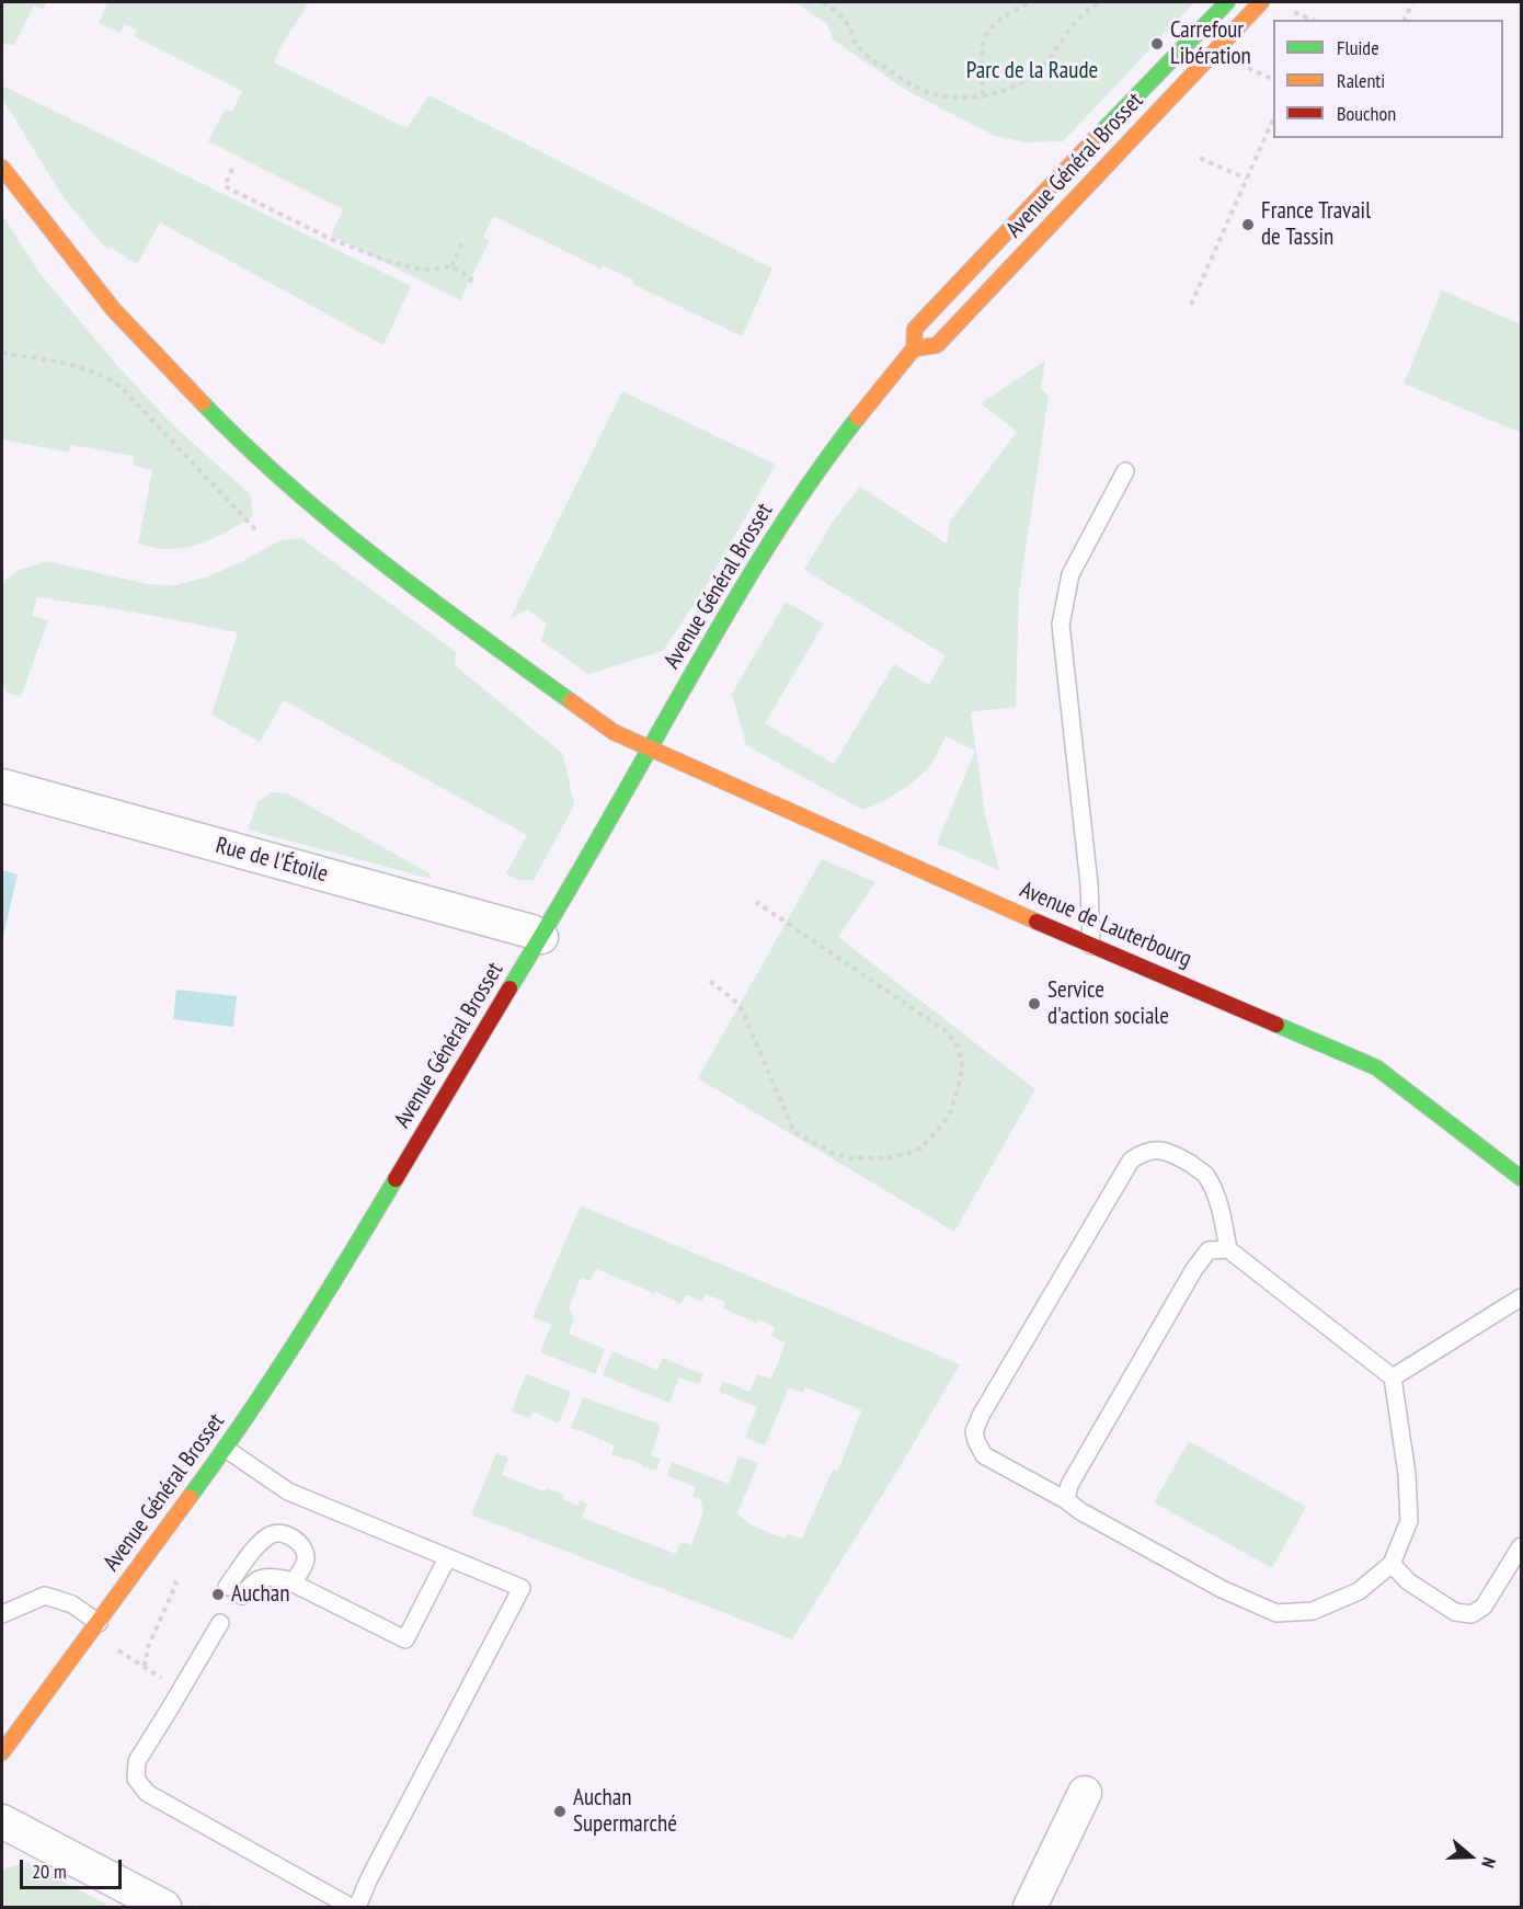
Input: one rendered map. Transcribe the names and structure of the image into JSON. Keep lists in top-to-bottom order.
{
  "streets": {
    "main road": ["Avenue Général Brosset", "Avenue de Lauterbourg"],
    "street": ["Rue de l'Étoile"]
  },
  "crossings": [
    ["Avenue Général Brosset", "Rue de l'Étoile"],
    ["Avenue Général Brosset", "Avenue de Lauterbourg"]
  ],
  "parks": ["Parc de la Raude"],
  "places": [
    "Carrefour Libération",
    "France Travail de Tassin",
    "Service d'action sociale",
    "Auchan",
    "Auchan Supermarché"
  ],
  "legend": ["Fluide", "Ralenti", "Bouchon"],
  "scale_bar": "20 m",
  "north": "right"
}
